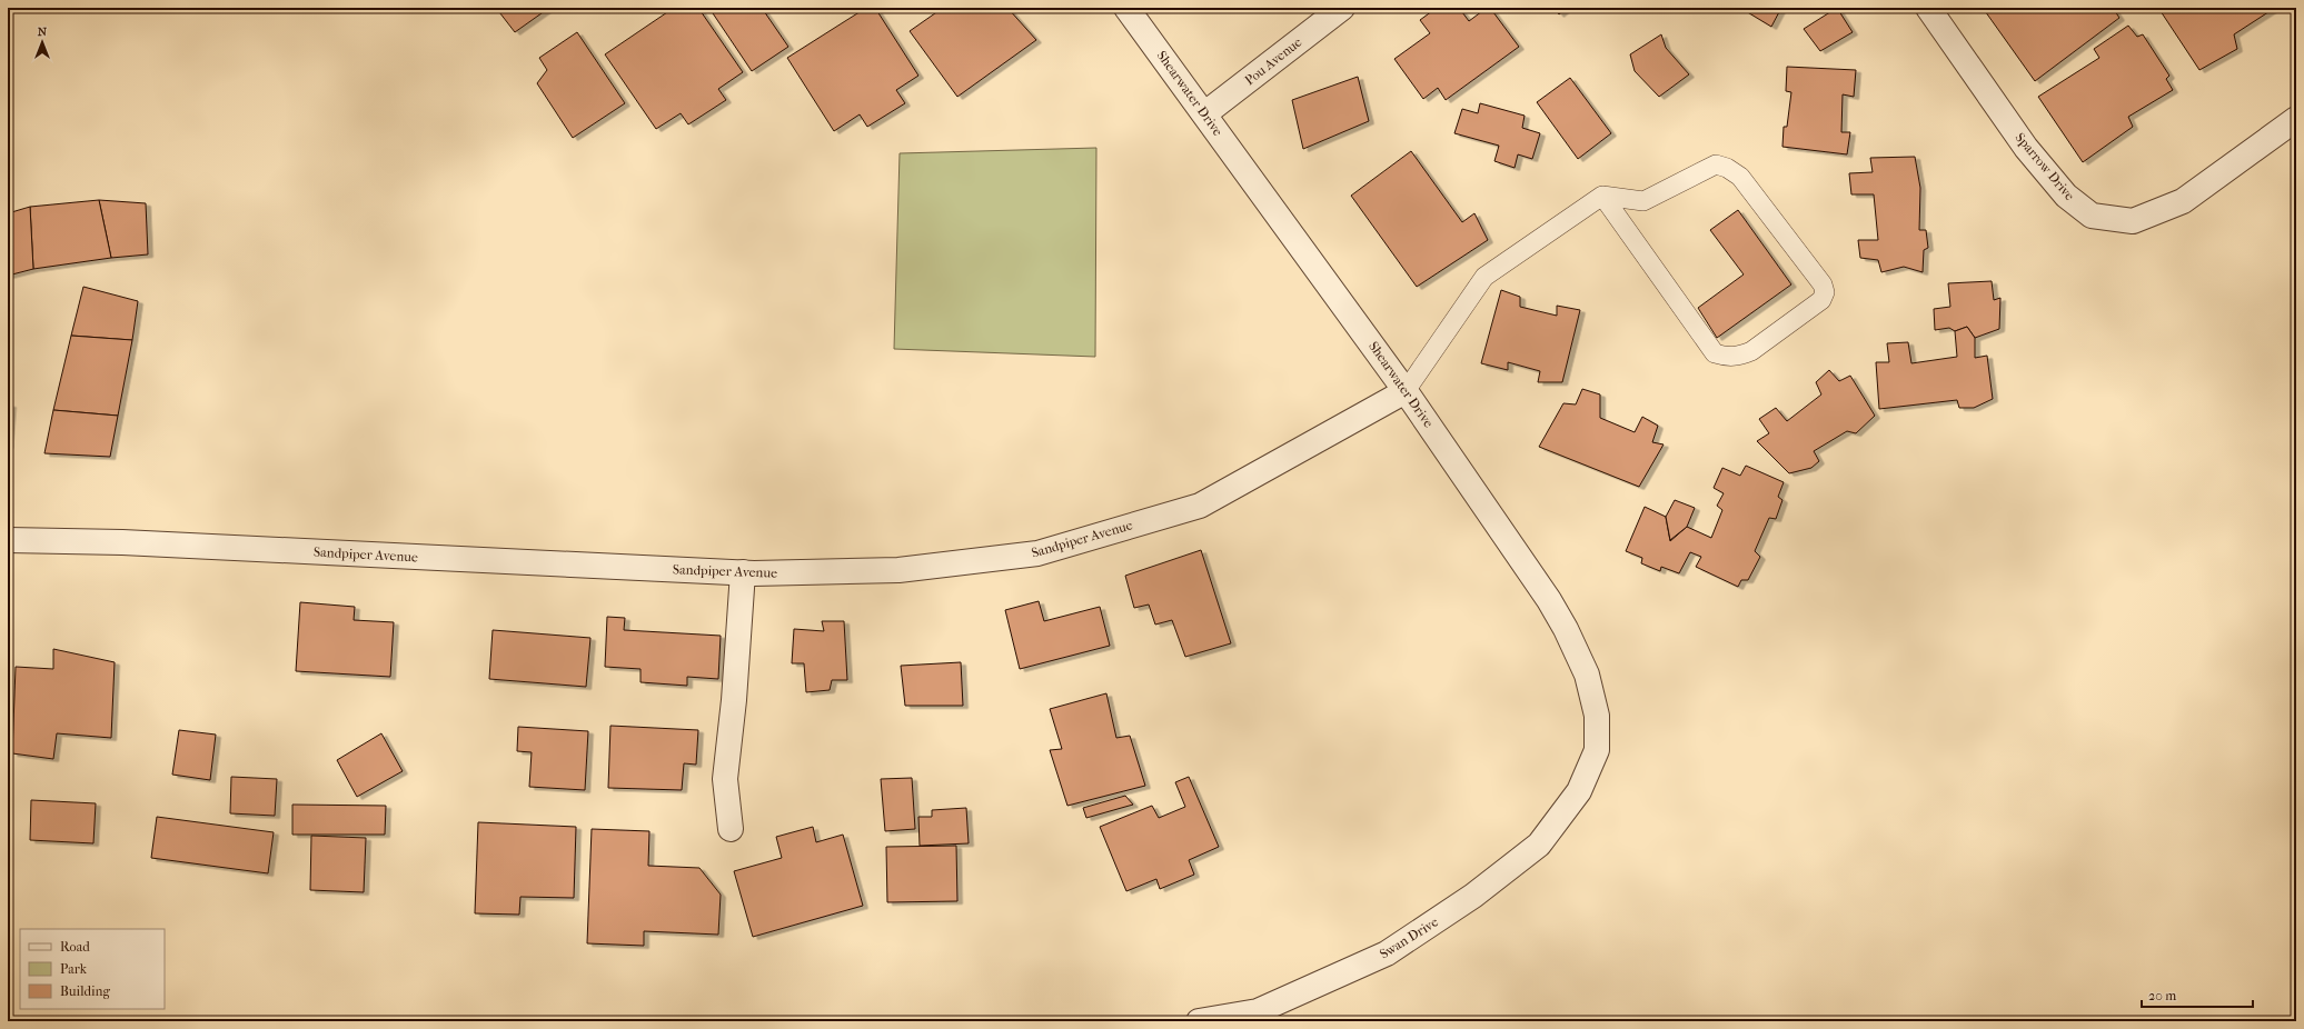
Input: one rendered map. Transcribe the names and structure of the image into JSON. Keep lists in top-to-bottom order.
{
  "streets": {
    "street": [
      "Pou Avenue",
      "Shearwater Drive",
      "Sparrow Drive",
      "Sandpiper Avenue",
      "Swan Drive"
    ]
  },
  "crossings": [
    ["Pou Avenue", "Shearwater Drive"],
    ["Shearwater Drive", "Sandpiper Avenue"],
    ["Shearwater Drive", "Swan Drive"]
  ],
  "legend": ["Road", "Park", "Building"],
  "scale_bar": "20 m",
  "north": "top"
}
